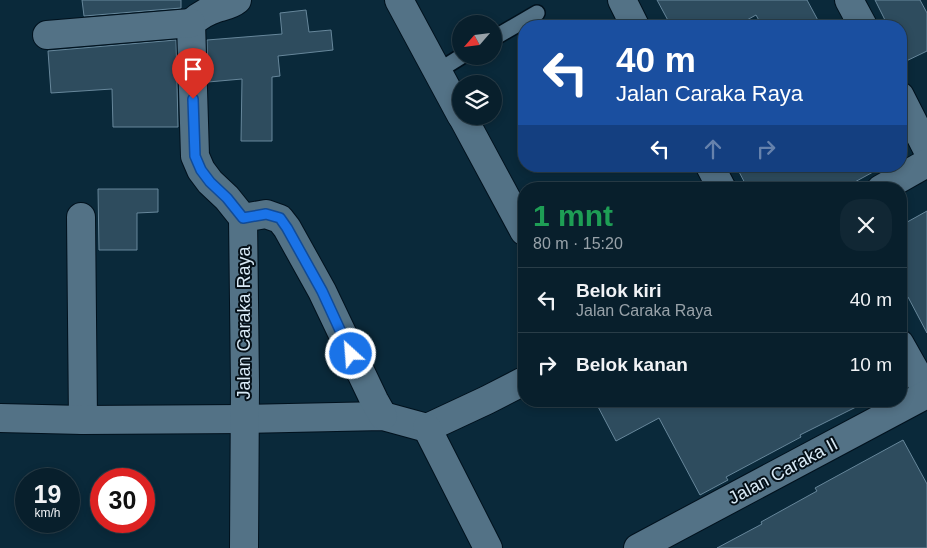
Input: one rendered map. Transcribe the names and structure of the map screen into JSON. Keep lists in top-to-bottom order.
{
  "streets": {
    "street": ["Jalan Caraka Raya", "Jalan Caraka II"]
  },
  "north": "bottom left",
  "page": {
    "turn": ["40 m", "Jalan Caraka Raya"],
    "heading": ["1 mnt", "80 m · 15:20"],
    "list": [
      {
        "name": "Belok kiri",
        "note": "Jalan Caraka Raya",
        "value": "40 m"
      },
      {
        "name": "Belok kanan",
        "value": "10 m"
      }
    ],
    "speed": "19 km/h",
    "limit": "30"
  }
}
